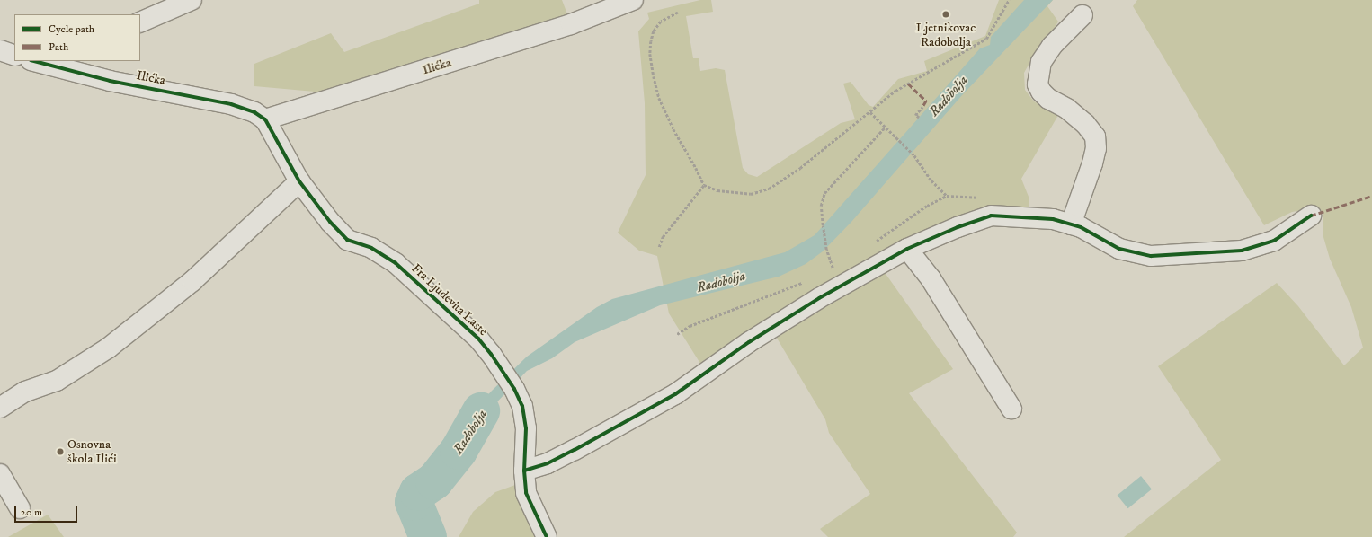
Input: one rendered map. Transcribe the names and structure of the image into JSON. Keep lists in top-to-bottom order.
{
  "streets": {
    "street": ["Ilićka", "Fra Ljudevita Laste"]
  },
  "crossings": [
    ["Ilićka", "Fra Ljudevita Laste"]
  ],
  "water": ["Radobolja"],
  "places": ["Ljetnikovac Radobolja", "Osnovna škola Ilići"],
  "legend": ["Cycle path", "Path"],
  "scale_bar": "20 m"
}
